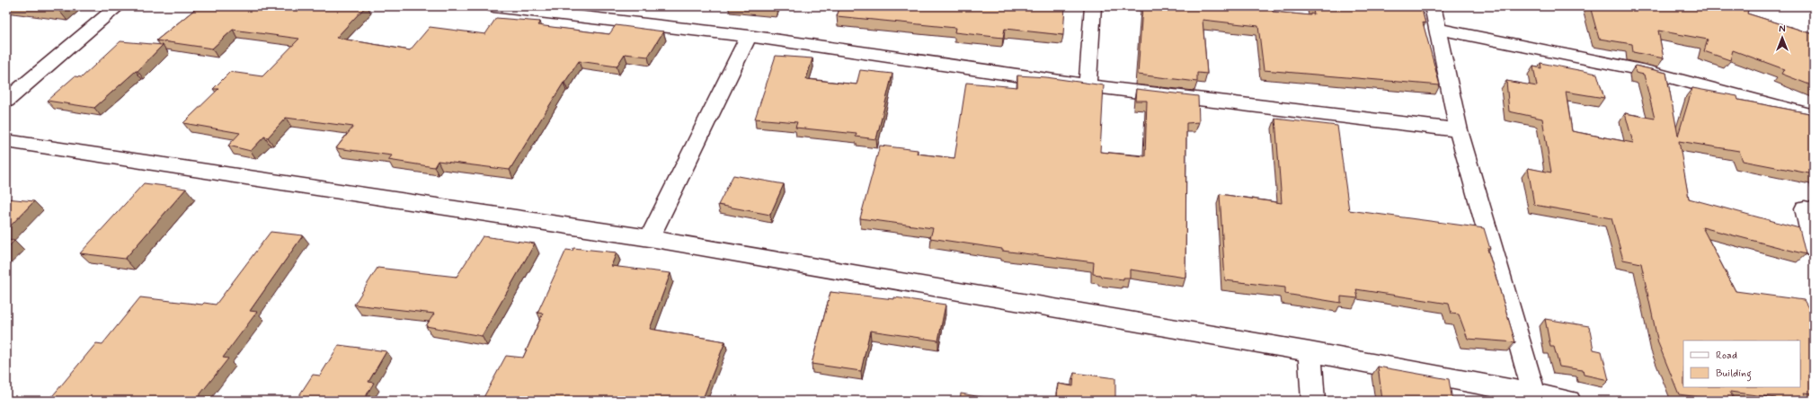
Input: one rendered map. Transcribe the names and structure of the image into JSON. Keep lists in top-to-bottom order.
{
  "legend": ["Road", "Building"],
  "north": "top"
}
